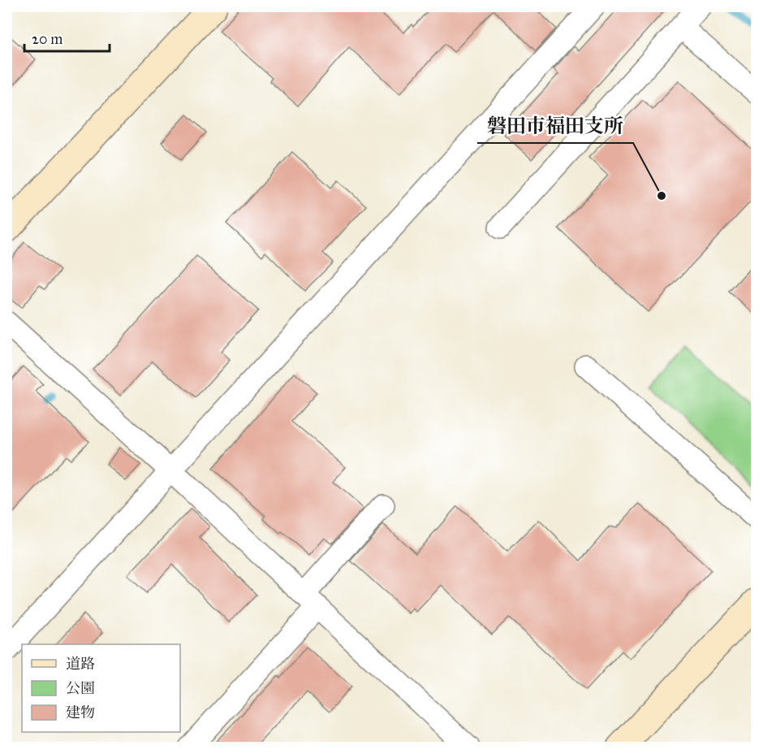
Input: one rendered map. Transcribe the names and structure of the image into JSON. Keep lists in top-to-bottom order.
{
  "places": ["磐田市福田支所"],
  "legend": ["道路", "公園", "建物"],
  "scale_bar": "20 m"
}
